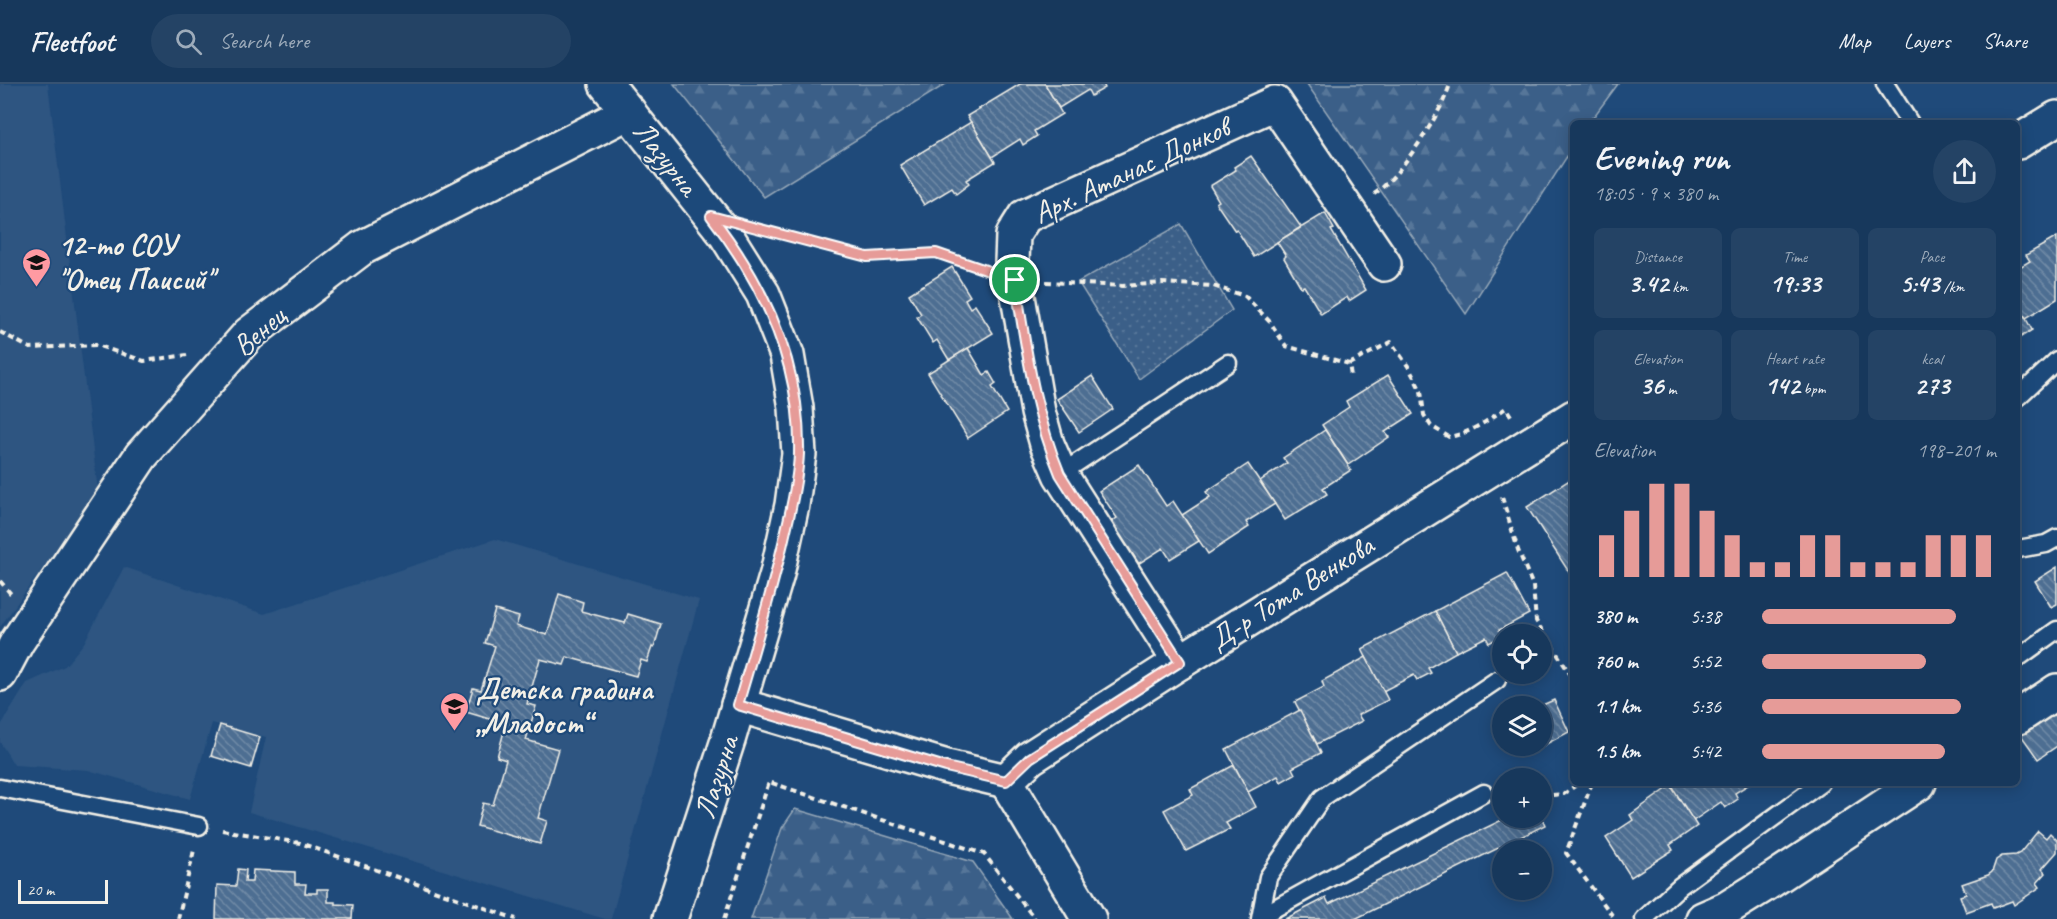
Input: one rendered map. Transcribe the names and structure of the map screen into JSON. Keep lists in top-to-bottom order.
{
  "streets": {
    "street": [
      "Лазурна",
      "Арх. Атанас Донков",
      "Венец",
      "Д-р Тота Венкова"
    ]
  },
  "crossings": [
    ["Лазурна", "Венец"]
  ],
  "places": {
    "school or university": ["12-то СОУ \"Отец Паисий\"", "Детска градина „Младост“"]
  },
  "scale_bar": "20 m",
  "page": {
    "header": "Fleetfoot",
    "search": "Search here",
    "nav": ["Map", "Layers", "Share"],
    "heading": ["Evening run", "18:05 · 9 × 380 m"],
    "stats": [
      ["Distance", "3.42 km"],
      ["Time", "19:33"],
      ["Pace", "5:43 /km"],
      ["Elevation", "36 m"],
      ["Heart rate", "142 bpm"],
      ["kcal", "273"]
    ],
    "chart": ["Elevation", "198–201 m"],
    "list": [
      {
        "name": "380 m",
        "note": "5:38"
      },
      {
        "name": "760 m",
        "note": "5:52"
      },
      {
        "name": "1.1 km",
        "note": "5:36"
      },
      {
        "name": "1.5 km",
        "note": "5:42"
      }
    ],
    "map_buttons": ["+", "−"],
    "scale": "20 m"
  }
}
